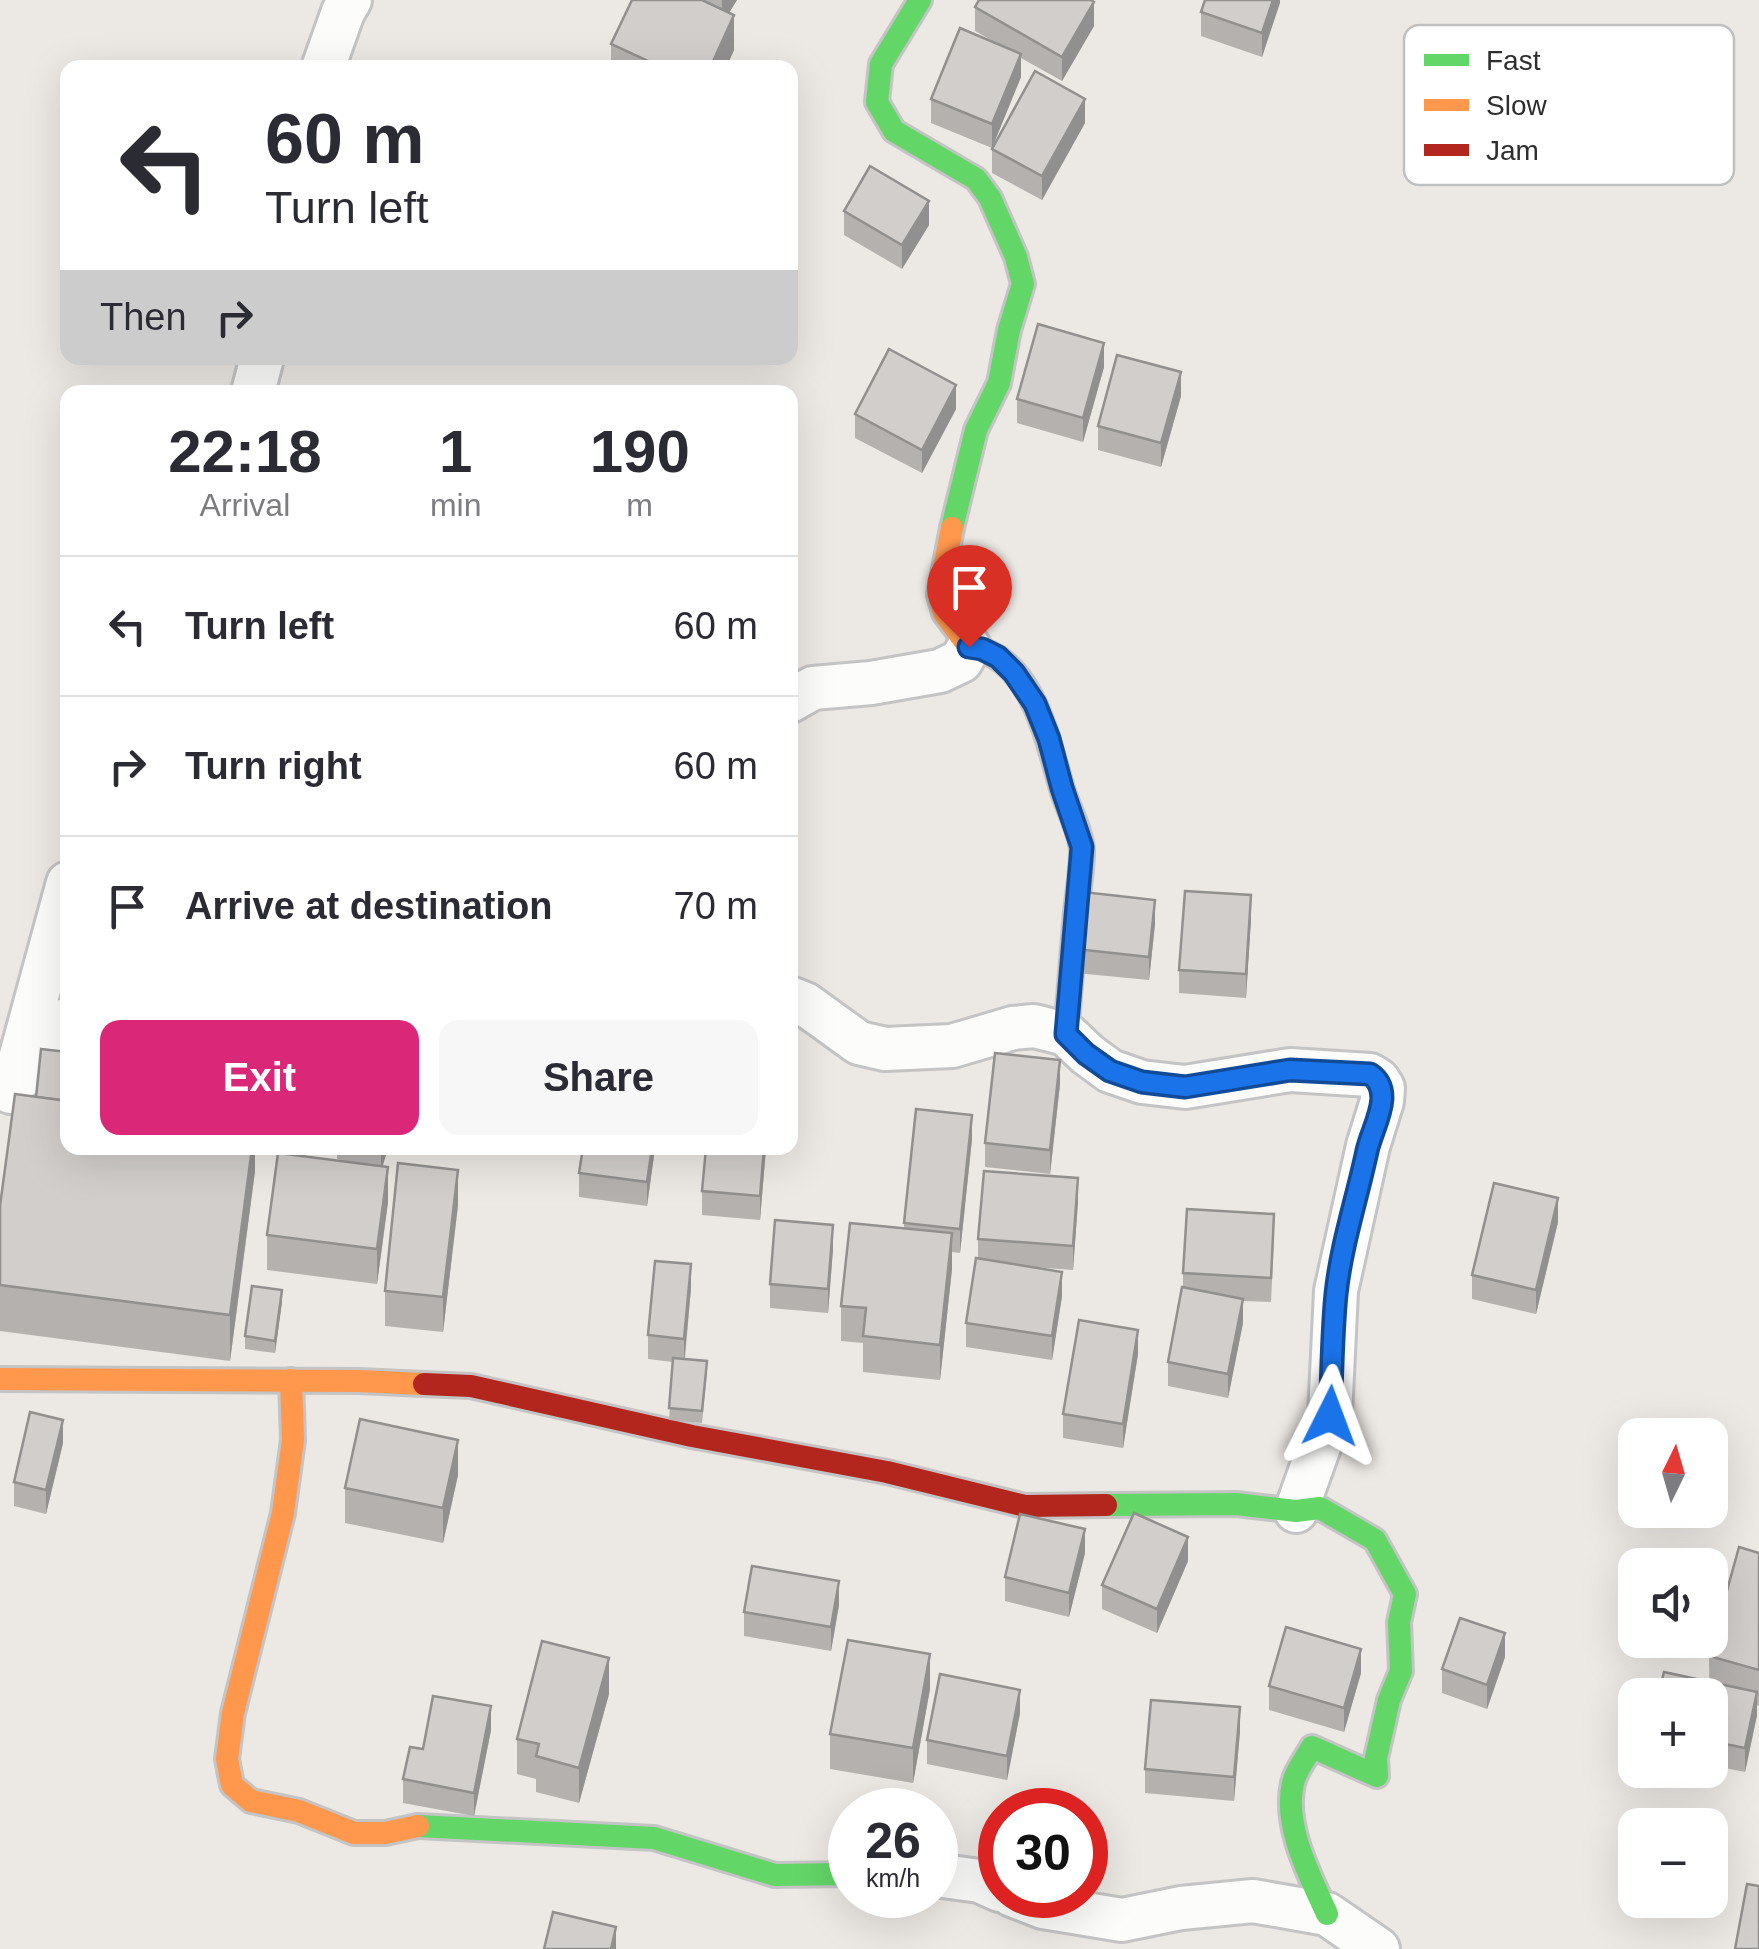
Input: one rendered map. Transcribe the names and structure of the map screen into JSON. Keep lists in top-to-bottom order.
{
  "legend": ["Fast", "Slow", "Jam"],
  "north": "top",
  "page": {
    "turn": ["60 m", "Turn left"],
    "then": "Then",
    "eta": [
      "22:18",
      "Arrival",
      "1",
      "min",
      "190",
      "m"
    ],
    "list": [
      {
        "name": "Turn left",
        "value": "60 m"
      },
      {
        "name": "Turn right",
        "value": "60 m"
      },
      {
        "name": "Arrive at destination",
        "value": "70 m"
      }
    ],
    "buttons": ["Exit", "Share"],
    "map_buttons": ["+", "−"],
    "speed": "26 km/h",
    "limit": "30"
  }
}
